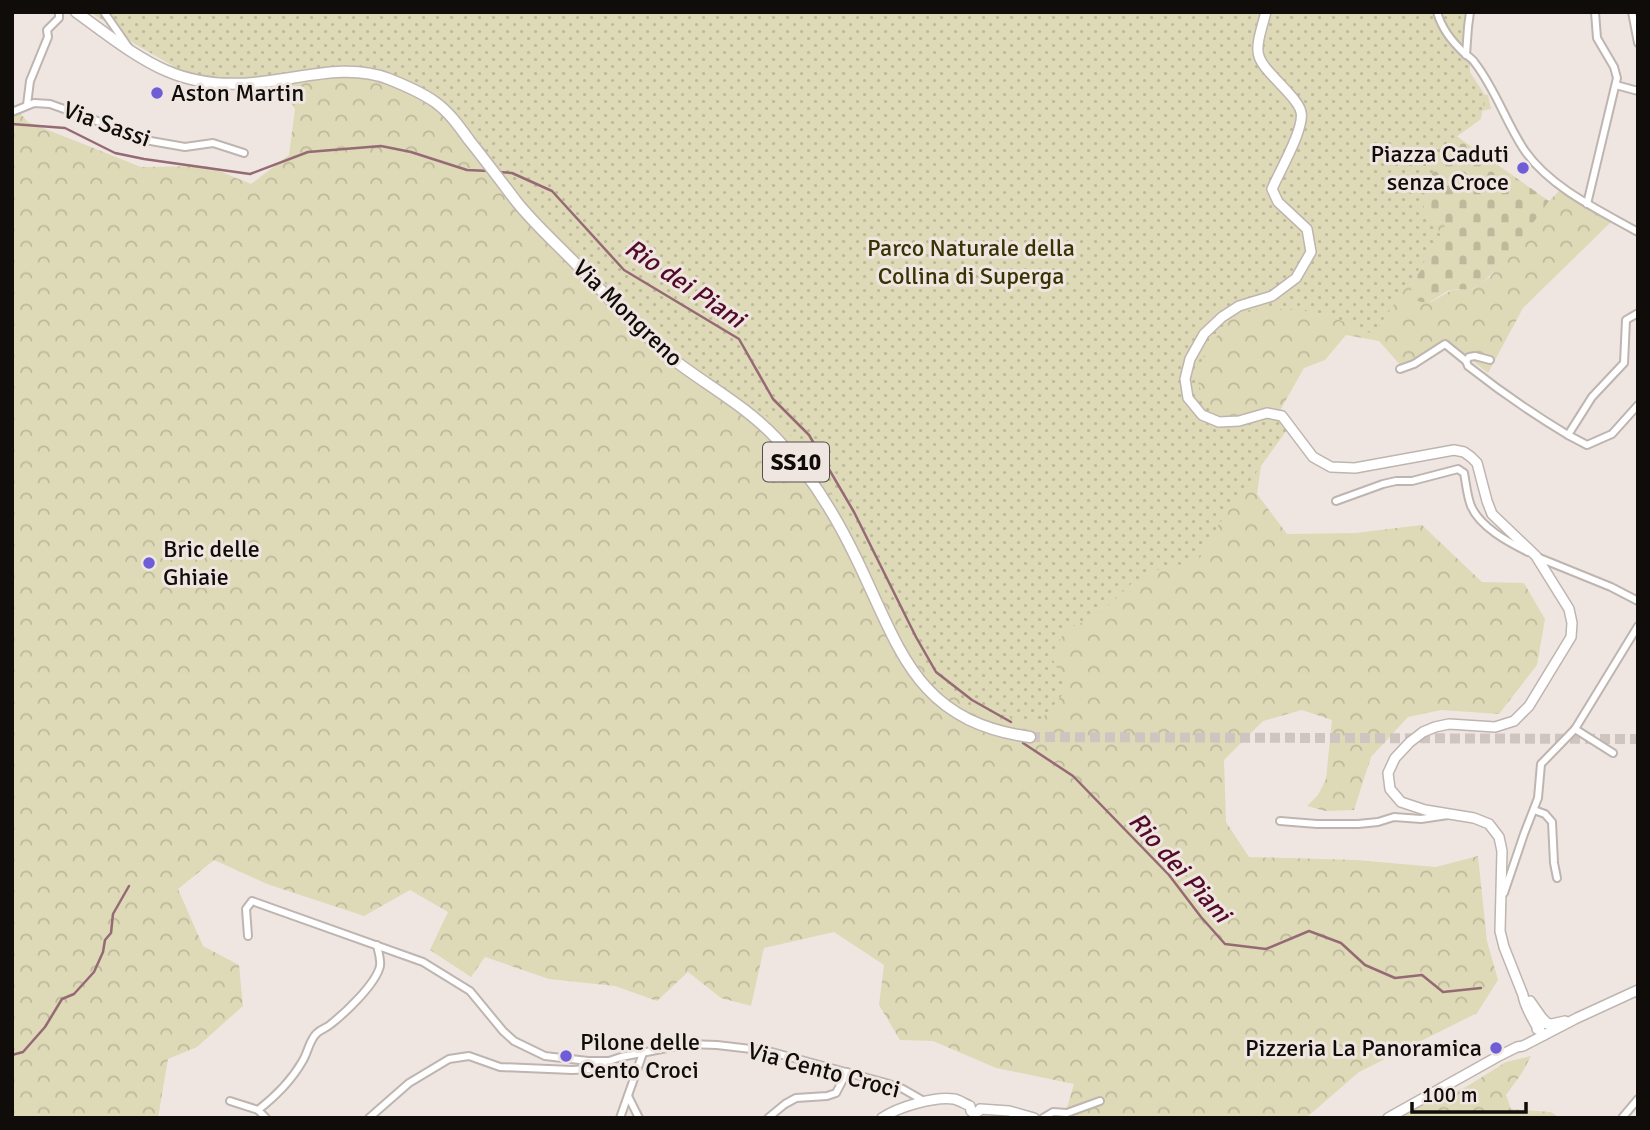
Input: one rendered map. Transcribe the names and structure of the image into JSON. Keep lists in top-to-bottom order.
{
  "streets": {
    "main road": ["Via Mongreno", "SS10"],
    "street": ["Via Sassi", "Via Cento Croci"]
  },
  "water": ["Rio dei Piani"],
  "parks": ["Parco Naturale della Collina di Superga"],
  "places": [
    "Aston Martin",
    "Piazza Caduti senza Croce",
    "Bric delle Ghiaie",
    "Pizzeria La Panoramica",
    "Pilone delle Cento Croci"
  ],
  "scale_bar": "100 m"
}
